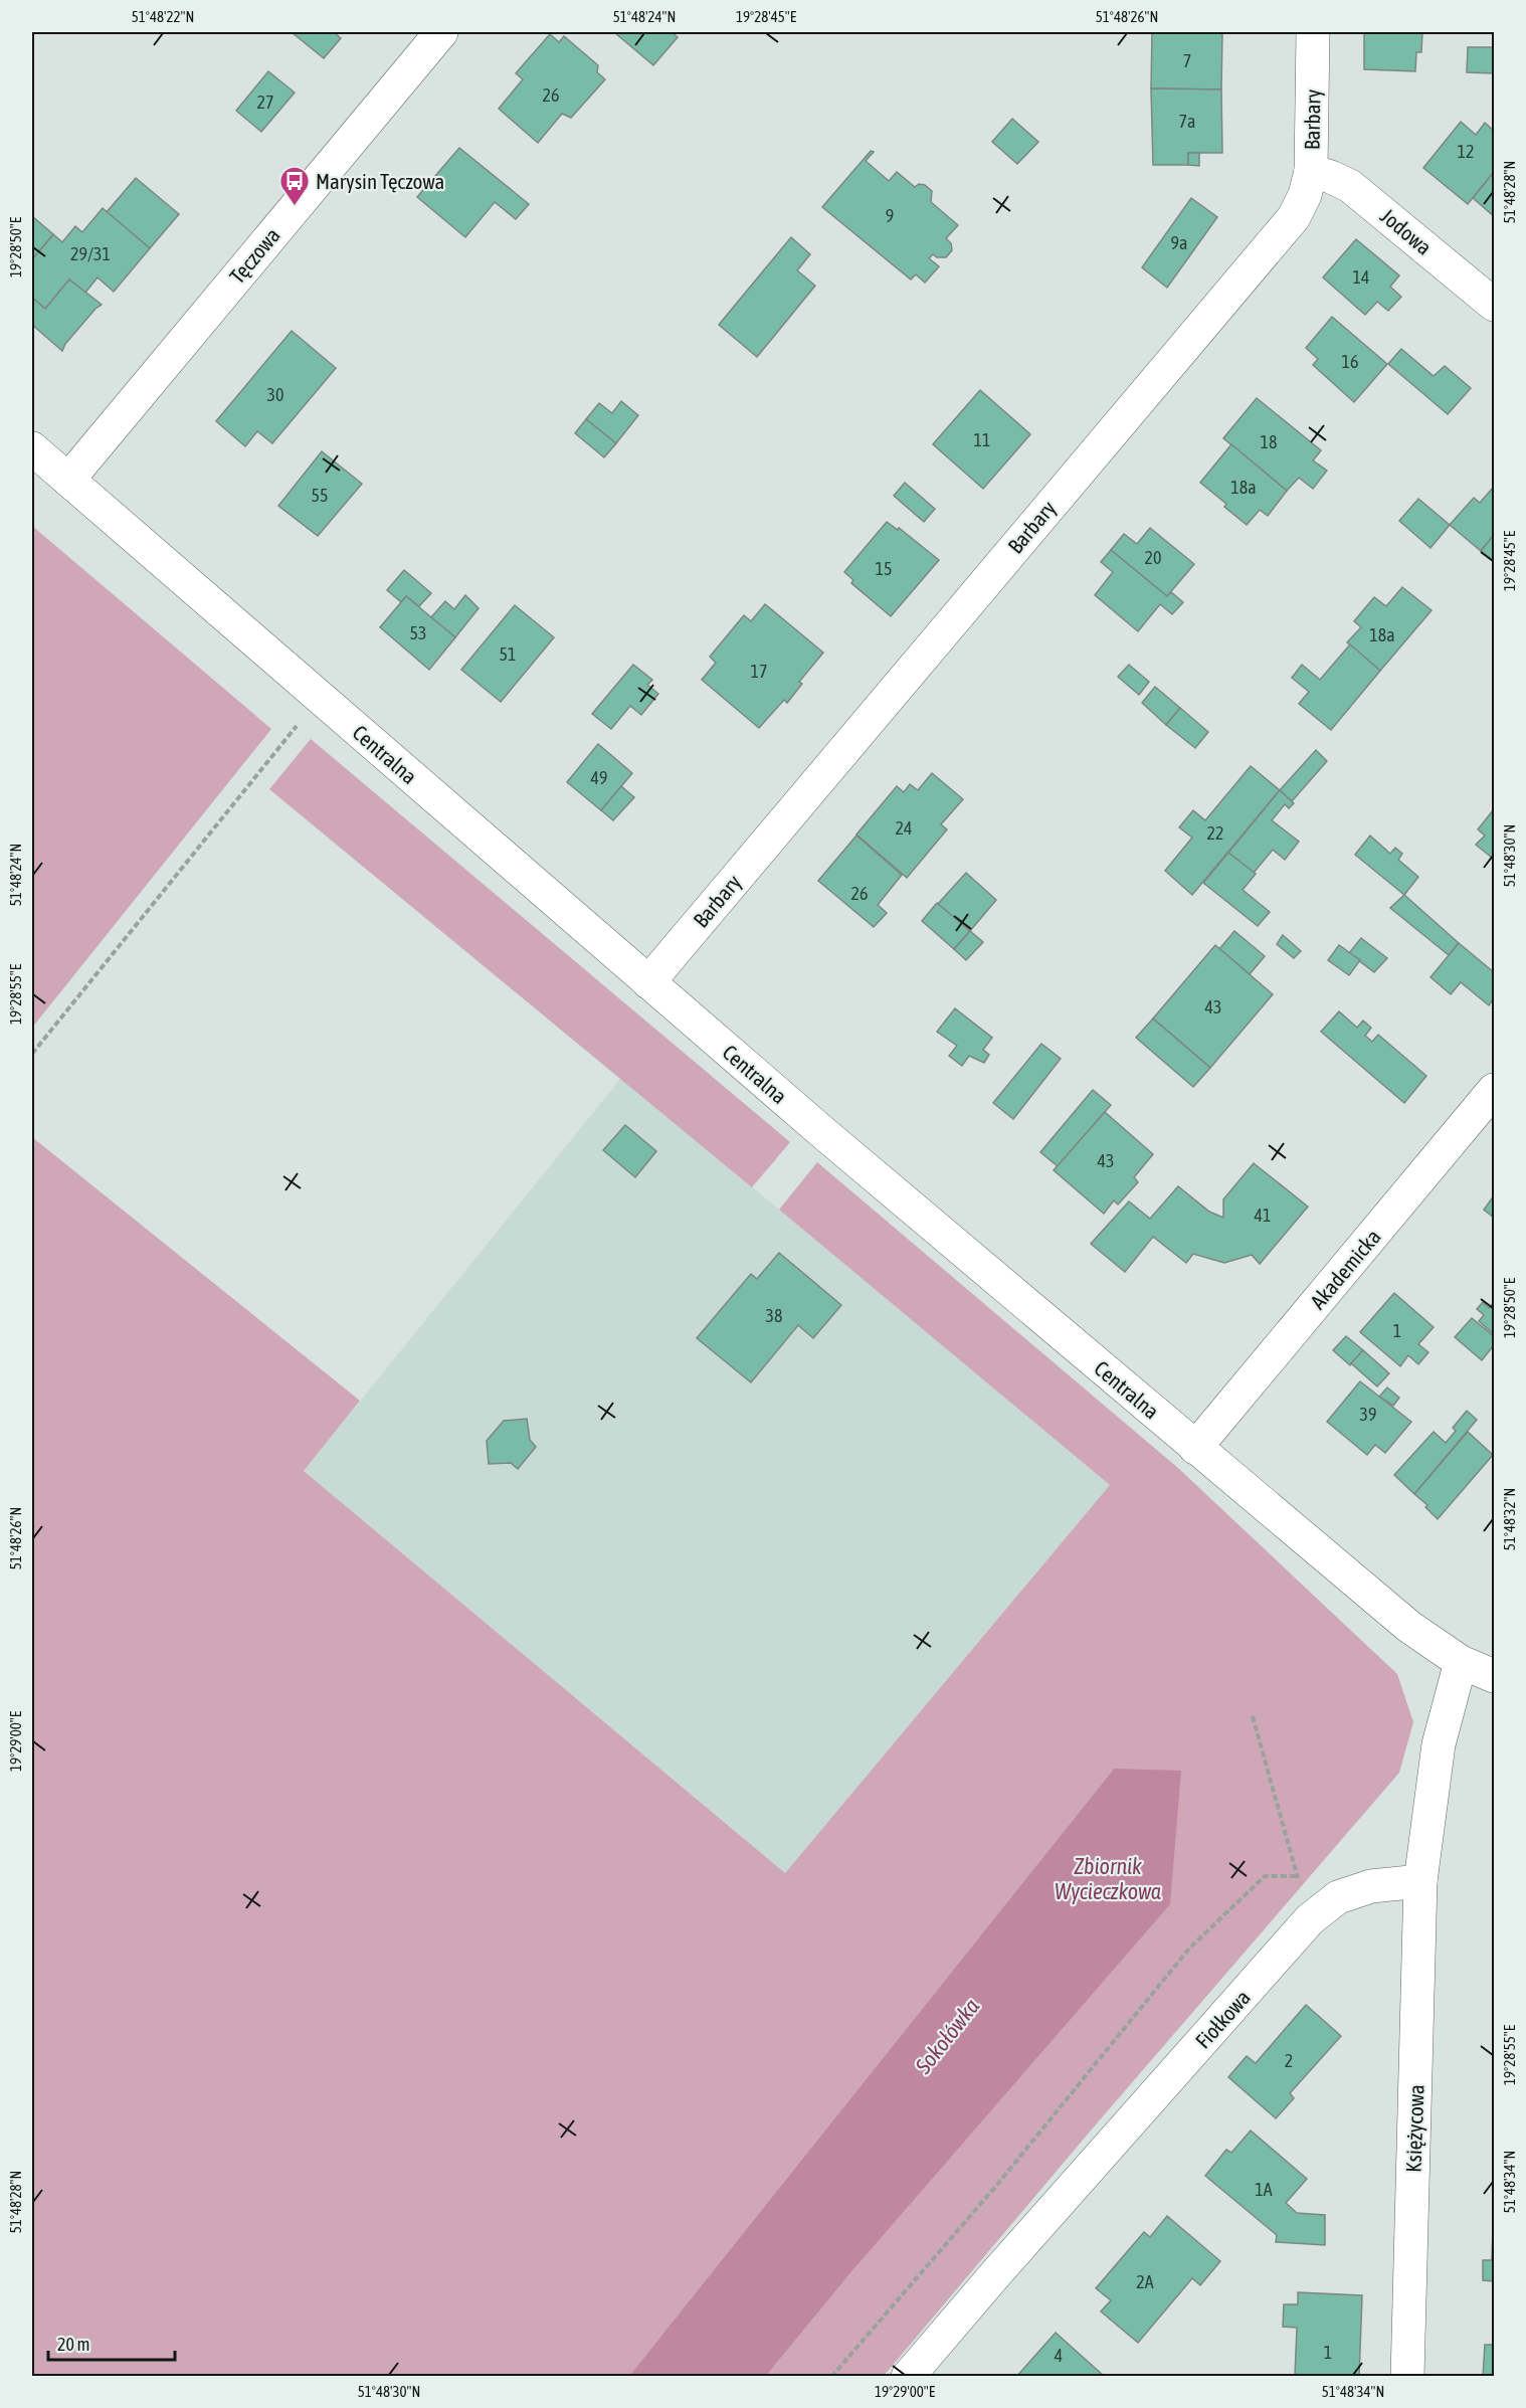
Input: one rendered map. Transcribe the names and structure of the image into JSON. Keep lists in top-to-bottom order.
{
  "streets": {
    "street": [
      "Barbary",
      "Jodowa",
      "Tęczowa",
      "Centralna",
      "Akademicka",
      "Fiołkowa",
      "Księżycowa"
    ]
  },
  "crossings": [
    ["Barbary", "Jodowa"],
    ["Barbary", "Centralna"],
    ["Tęczowa", "Centralna"],
    ["Centralna", "Akademicka"],
    ["Fiołkowa", "Księżycowa"]
  ],
  "water": ["Zbiornik Wycieczkowa", "Sokołówka"],
  "places": {
    "bus stop": ["Marysin Tęczowa"]
  },
  "house_numbers": [
    "7",
    "26",
    "27",
    "7a",
    "12",
    "9",
    "9a",
    "29/31",
    "14",
    "16",
    "30",
    "11",
    "18",
    "18a",
    "55",
    "20",
    "15",
    "53",
    "18a",
    "51",
    "17",
    "49",
    "24",
    "22",
    "26",
    "43",
    "43",
    "41",
    "38",
    "1",
    "39",
    "2",
    "1A",
    "2A",
    "1",
    "4"
  ],
  "scale_bar": "20 m",
  "coordinates": [
    "51°48'22\"N",
    "51°48'24\"N",
    "19°28'45\"E",
    "51°48'26\"N",
    "51°48'28\"N",
    "19°28'50\"E",
    "51°48'30\"N",
    "19°28'55\"E",
    "51°48'32\"N",
    "19°29'00\"E",
    "51°48'34\"N"
  ]
}
